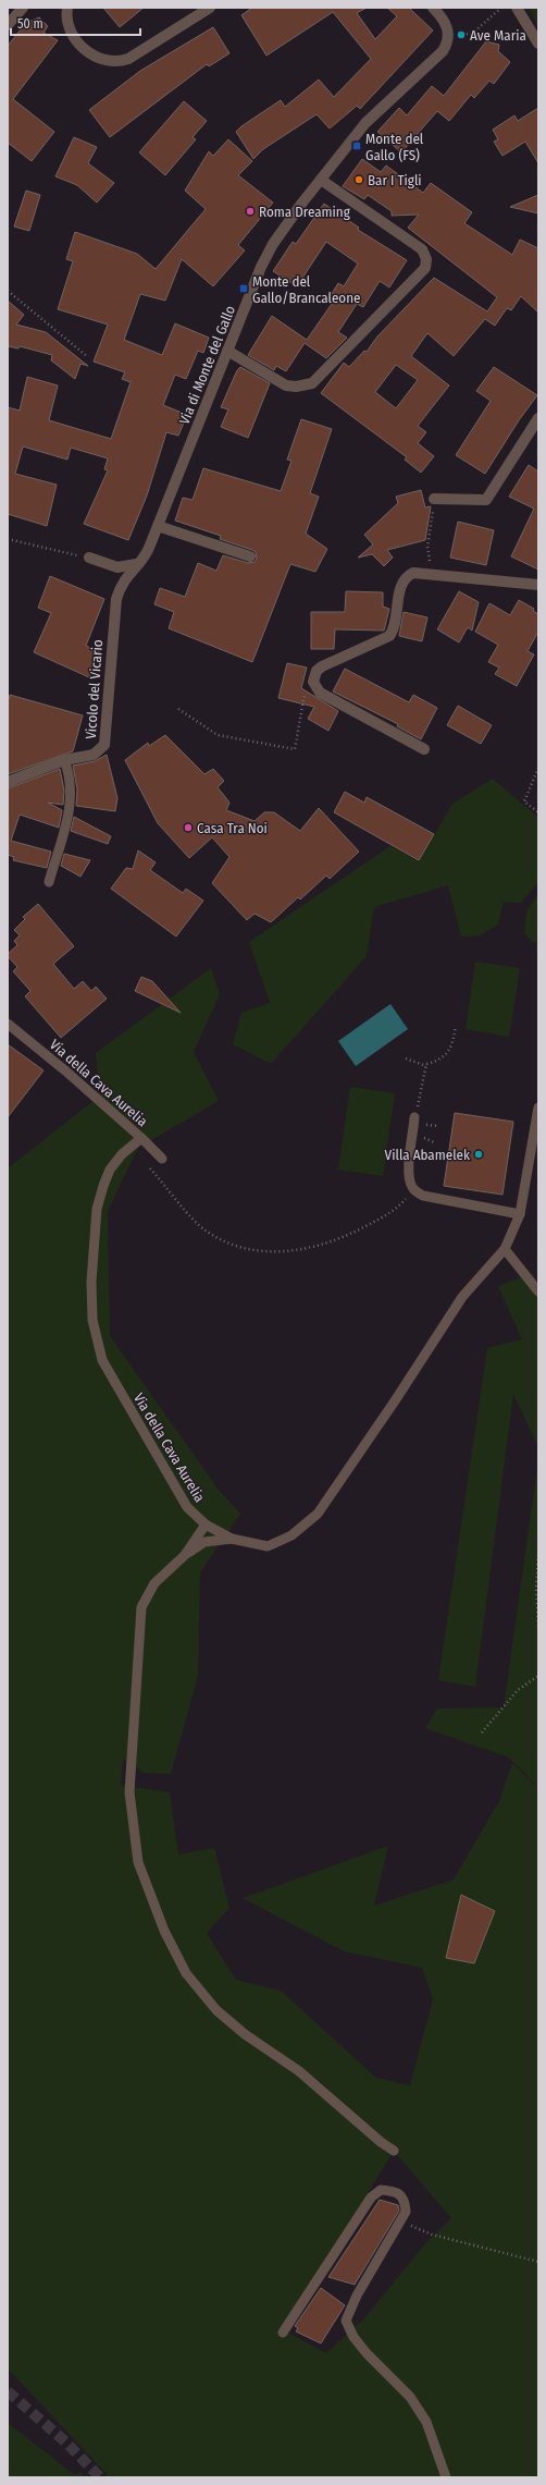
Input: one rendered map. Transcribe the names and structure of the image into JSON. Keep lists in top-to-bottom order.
{
  "streets": {
    "street": ["Via di Monte del Gallo", "Vicolo del Vicario"],
    "lane": ["Via della Cava Aurelia"]
  },
  "crossings": [
    ["Via di Monte del Gallo", "Vicolo del Vicario"]
  ],
  "places": {
    "other": [
      "Ave Maria",
      "Bar I Tigli",
      "Roma Dreaming",
      "Casa Tra Noi",
      "Villa Abamelek"
    ],
    "transit": ["Monte del Gallo (FS)", "Monte del Gallo/Brancaleone"]
  },
  "scale_bar": "50 m"
}
